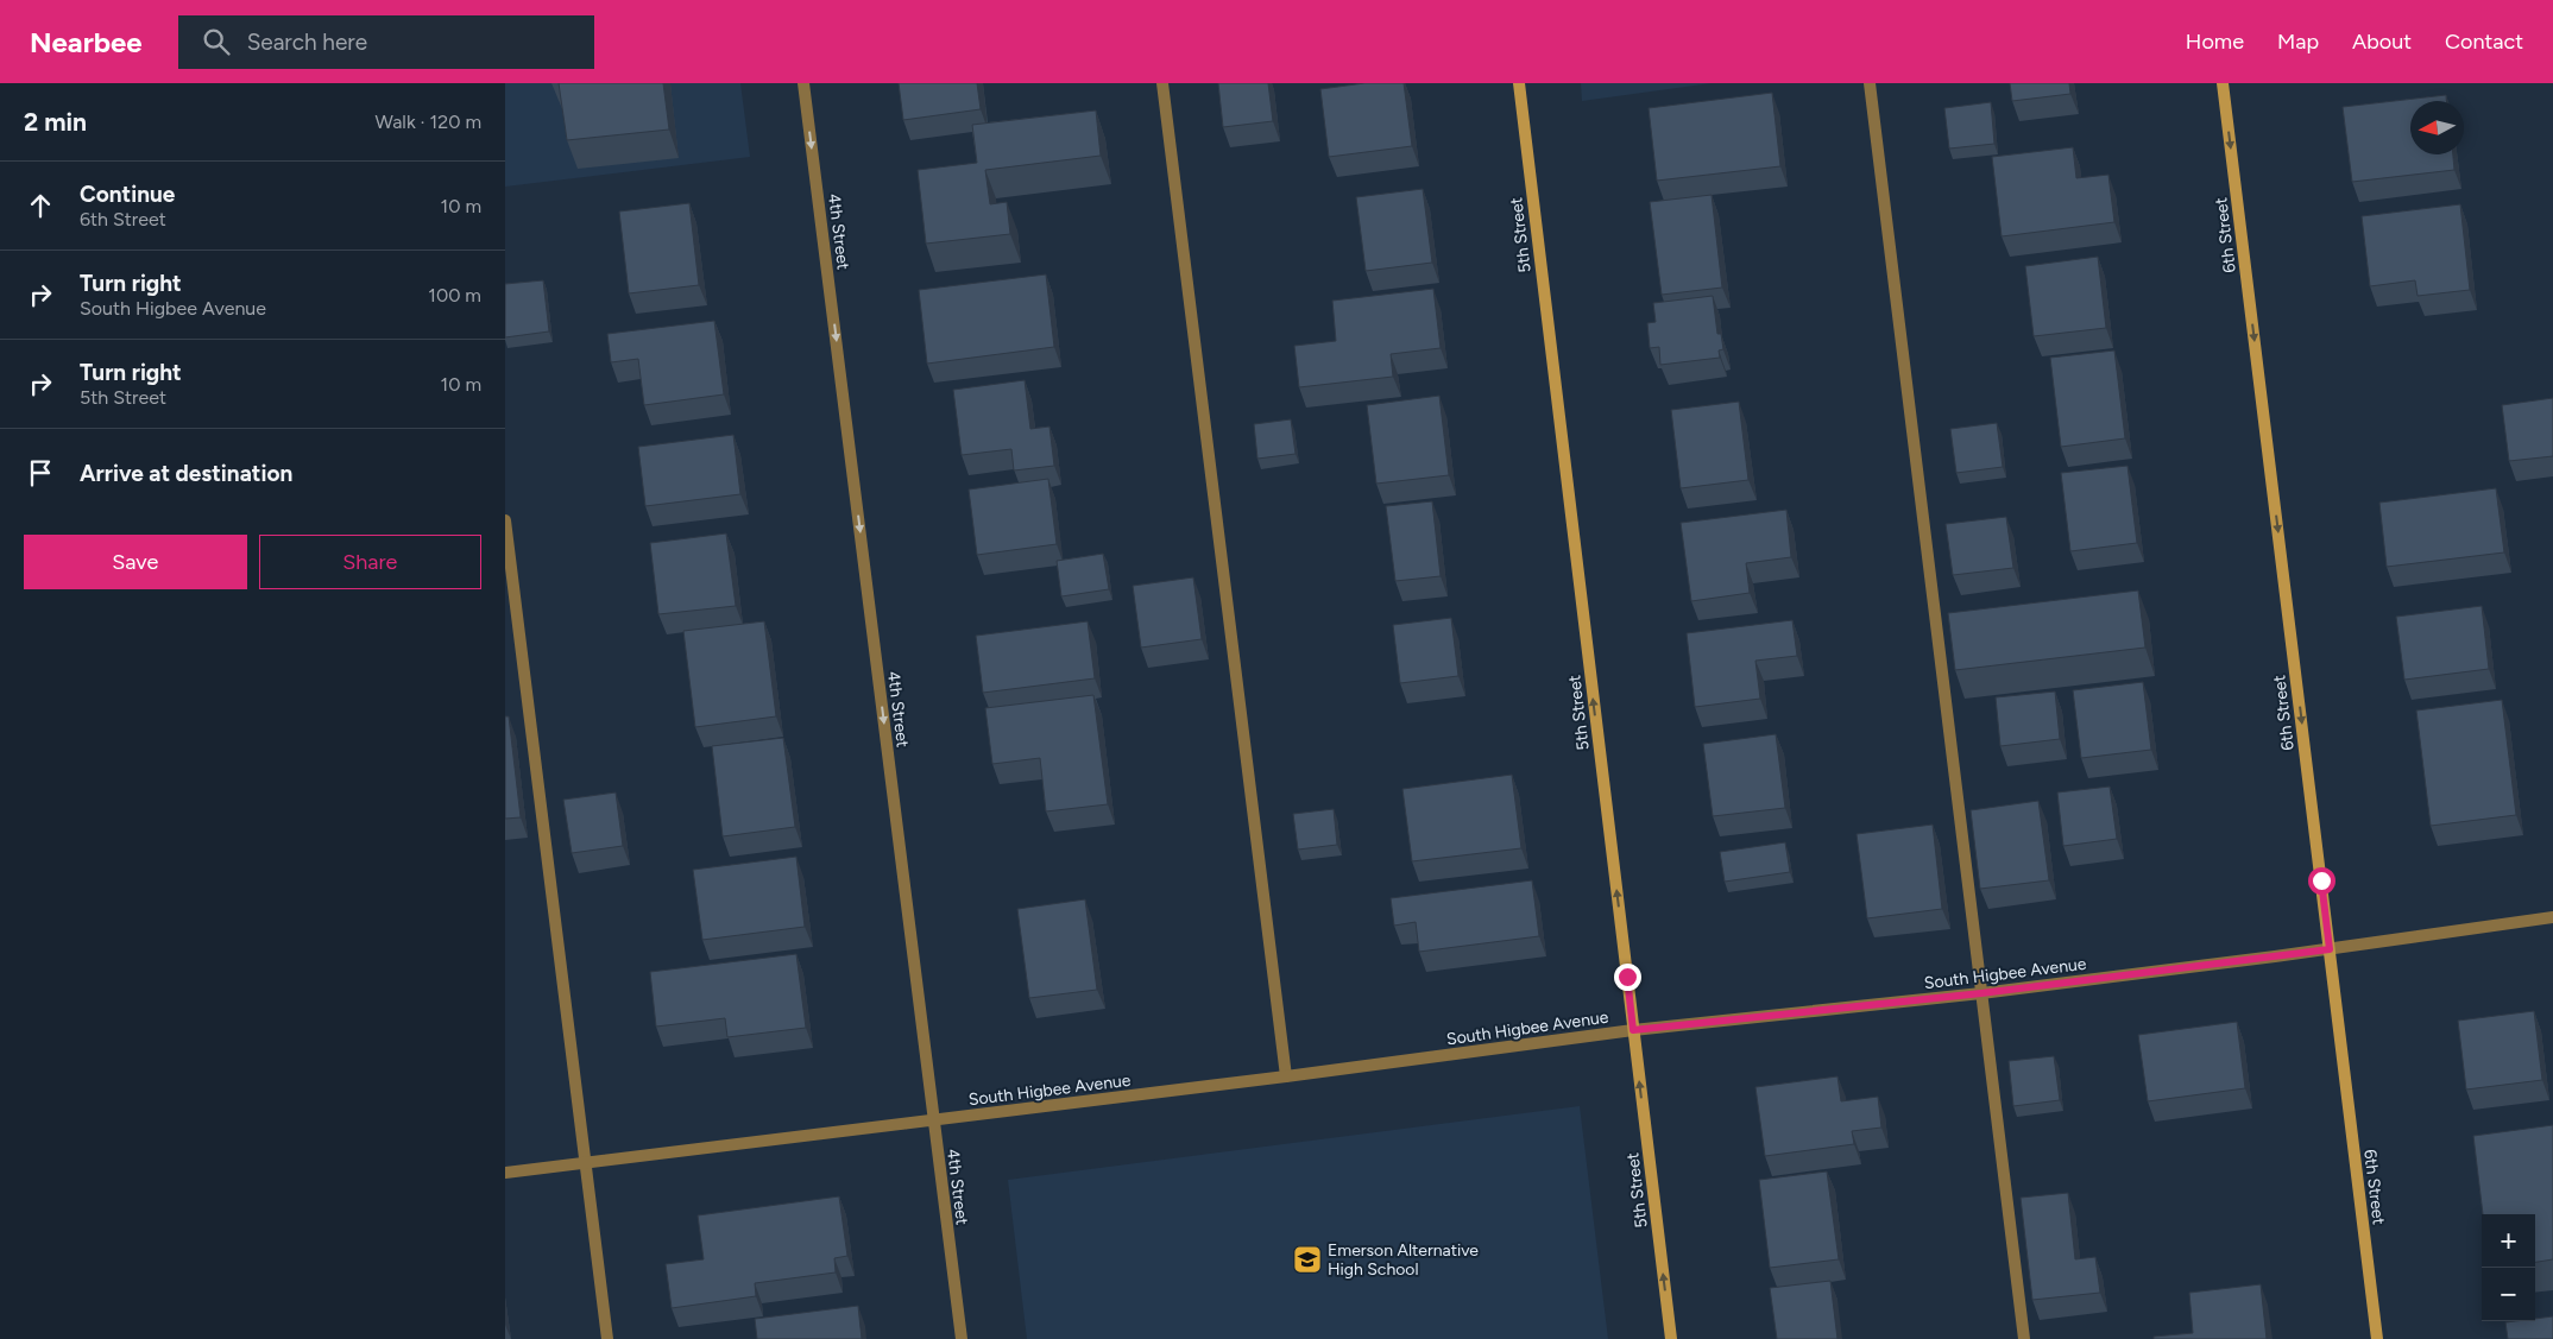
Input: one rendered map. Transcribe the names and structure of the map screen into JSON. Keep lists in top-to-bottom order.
{
  "streets": {
    "street": [
      "4th Street",
      "5th Street",
      "6th Street",
      "South Higbee Avenue"
    ]
  },
  "crossings": [
    ["4th Street", "South Higbee Avenue"],
    ["5th Street", "South Higbee Avenue"],
    ["6th Street", "South Higbee Avenue"]
  ],
  "one_way": ["4th Street", "5th Street", "6th Street"],
  "places": {
    "school or university": ["Emerson Alternative High School"]
  },
  "north": "left",
  "page": {
    "header": "Nearbee",
    "search": "Search here",
    "nav": [
      "Home",
      "Map",
      "About",
      "Contact"
    ],
    "heading": ["2 min", "Walk · 120 m"],
    "list": [
      ["Continue", "6th Street", "10 m"],
      ["Turn right", "South Higbee Avenue", "100 m"],
      ["Turn right", "5th Street", "10 m"],
      "Arrive at destination"
    ],
    "buttons": ["Save", "Share"],
    "map_buttons": ["+", "−"]
  }
}
